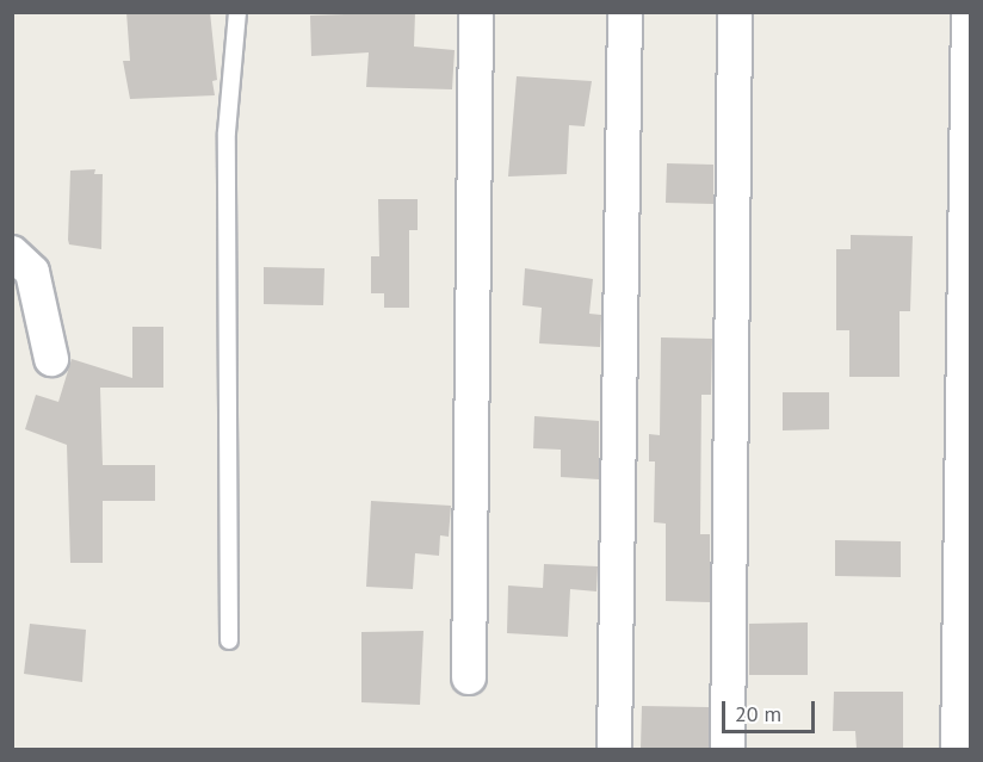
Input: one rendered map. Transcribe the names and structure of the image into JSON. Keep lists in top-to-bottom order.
{
  "scale_bar": "20 m"
}
